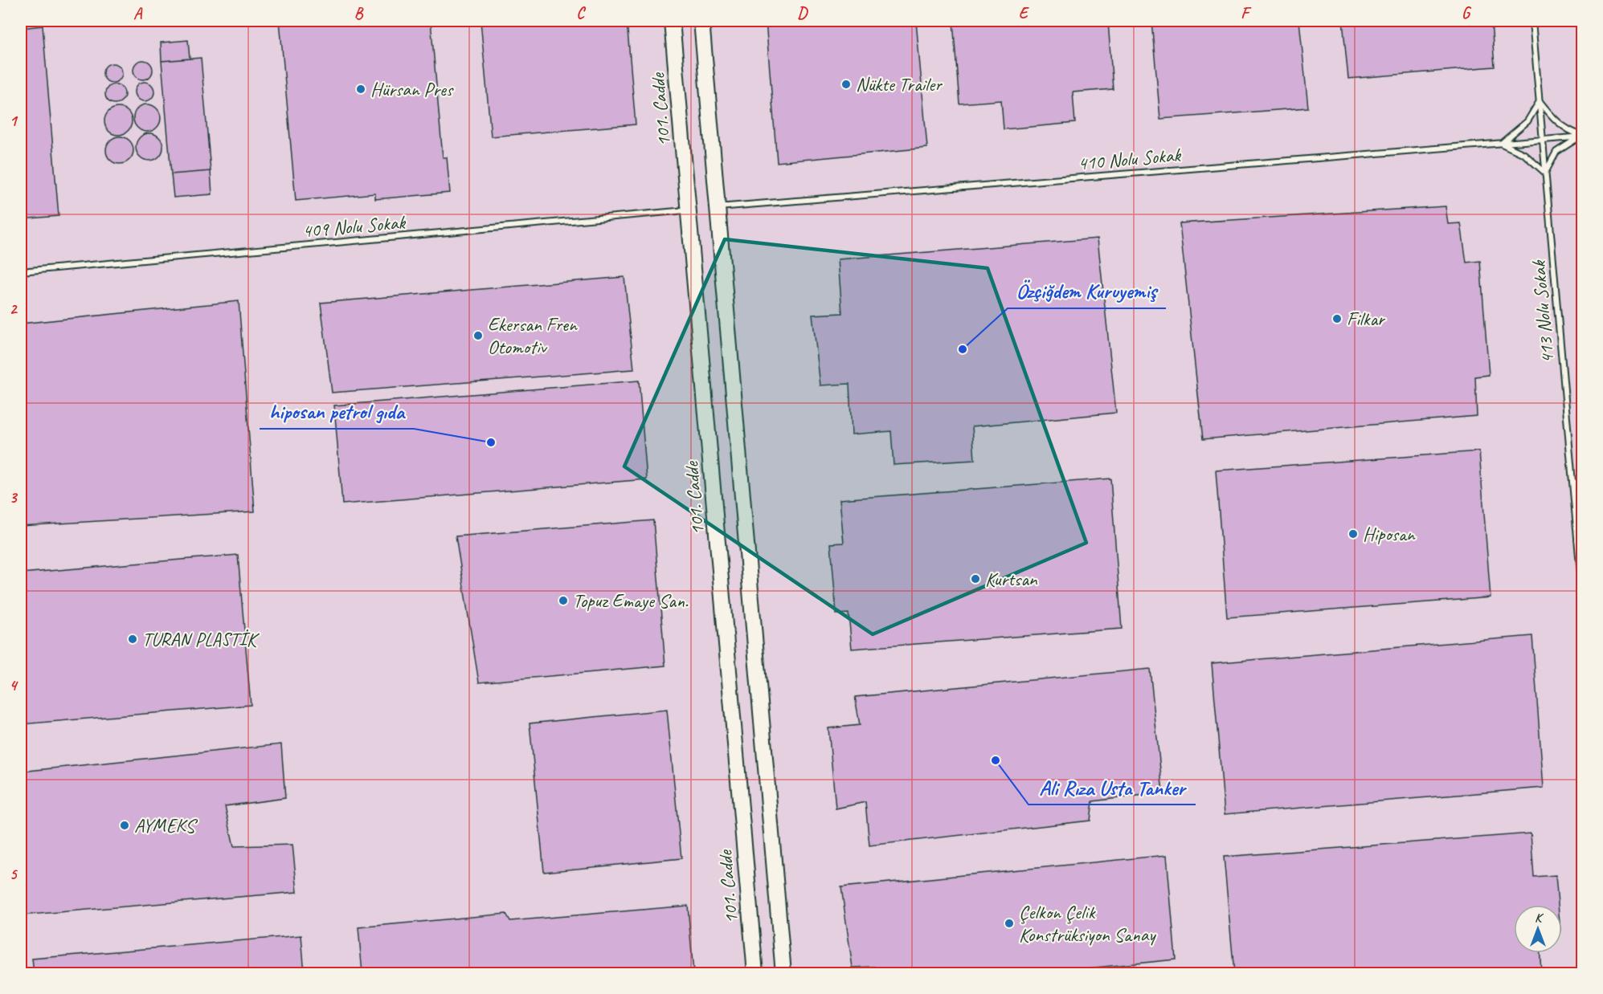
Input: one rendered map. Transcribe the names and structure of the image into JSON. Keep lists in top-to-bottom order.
{
  "streets": {
    "street": ["101. Cadde"],
    "lane": ["410 Nolu Sokak", "409 Nolu Sokak", "413 Nolu Sokak"]
  },
  "crossings": [
    ["101. Cadde", "409 Nolu Sokak"],
    ["410 Nolu Sokak", "413 Nolu Sokak"]
  ],
  "places": [
    "Nükte Trailer",
    "Hürsan Pres",
    "Filkar",
    "Ekersan Fren Otomotiv",
    "Özçiğdem Kuruyemiş",
    "hiposan petrol gıda",
    "Hiposan",
    "Kurtsan",
    "Topuz Emaye San.",
    "TURAN PLASTİK",
    "Ali Rıza Usta Tanker",
    "AYMEKS",
    "Çelkon Çelik Konstrüksiyon Sanay"
  ],
  "north": "top",
  "grid": {
    "columns": [
      "A",
      "B",
      "C",
      "D",
      "E",
      "F",
      "G"
    ],
    "rows": [
      "1",
      "2",
      "3",
      "4",
      "5"
    ]
  }
}
